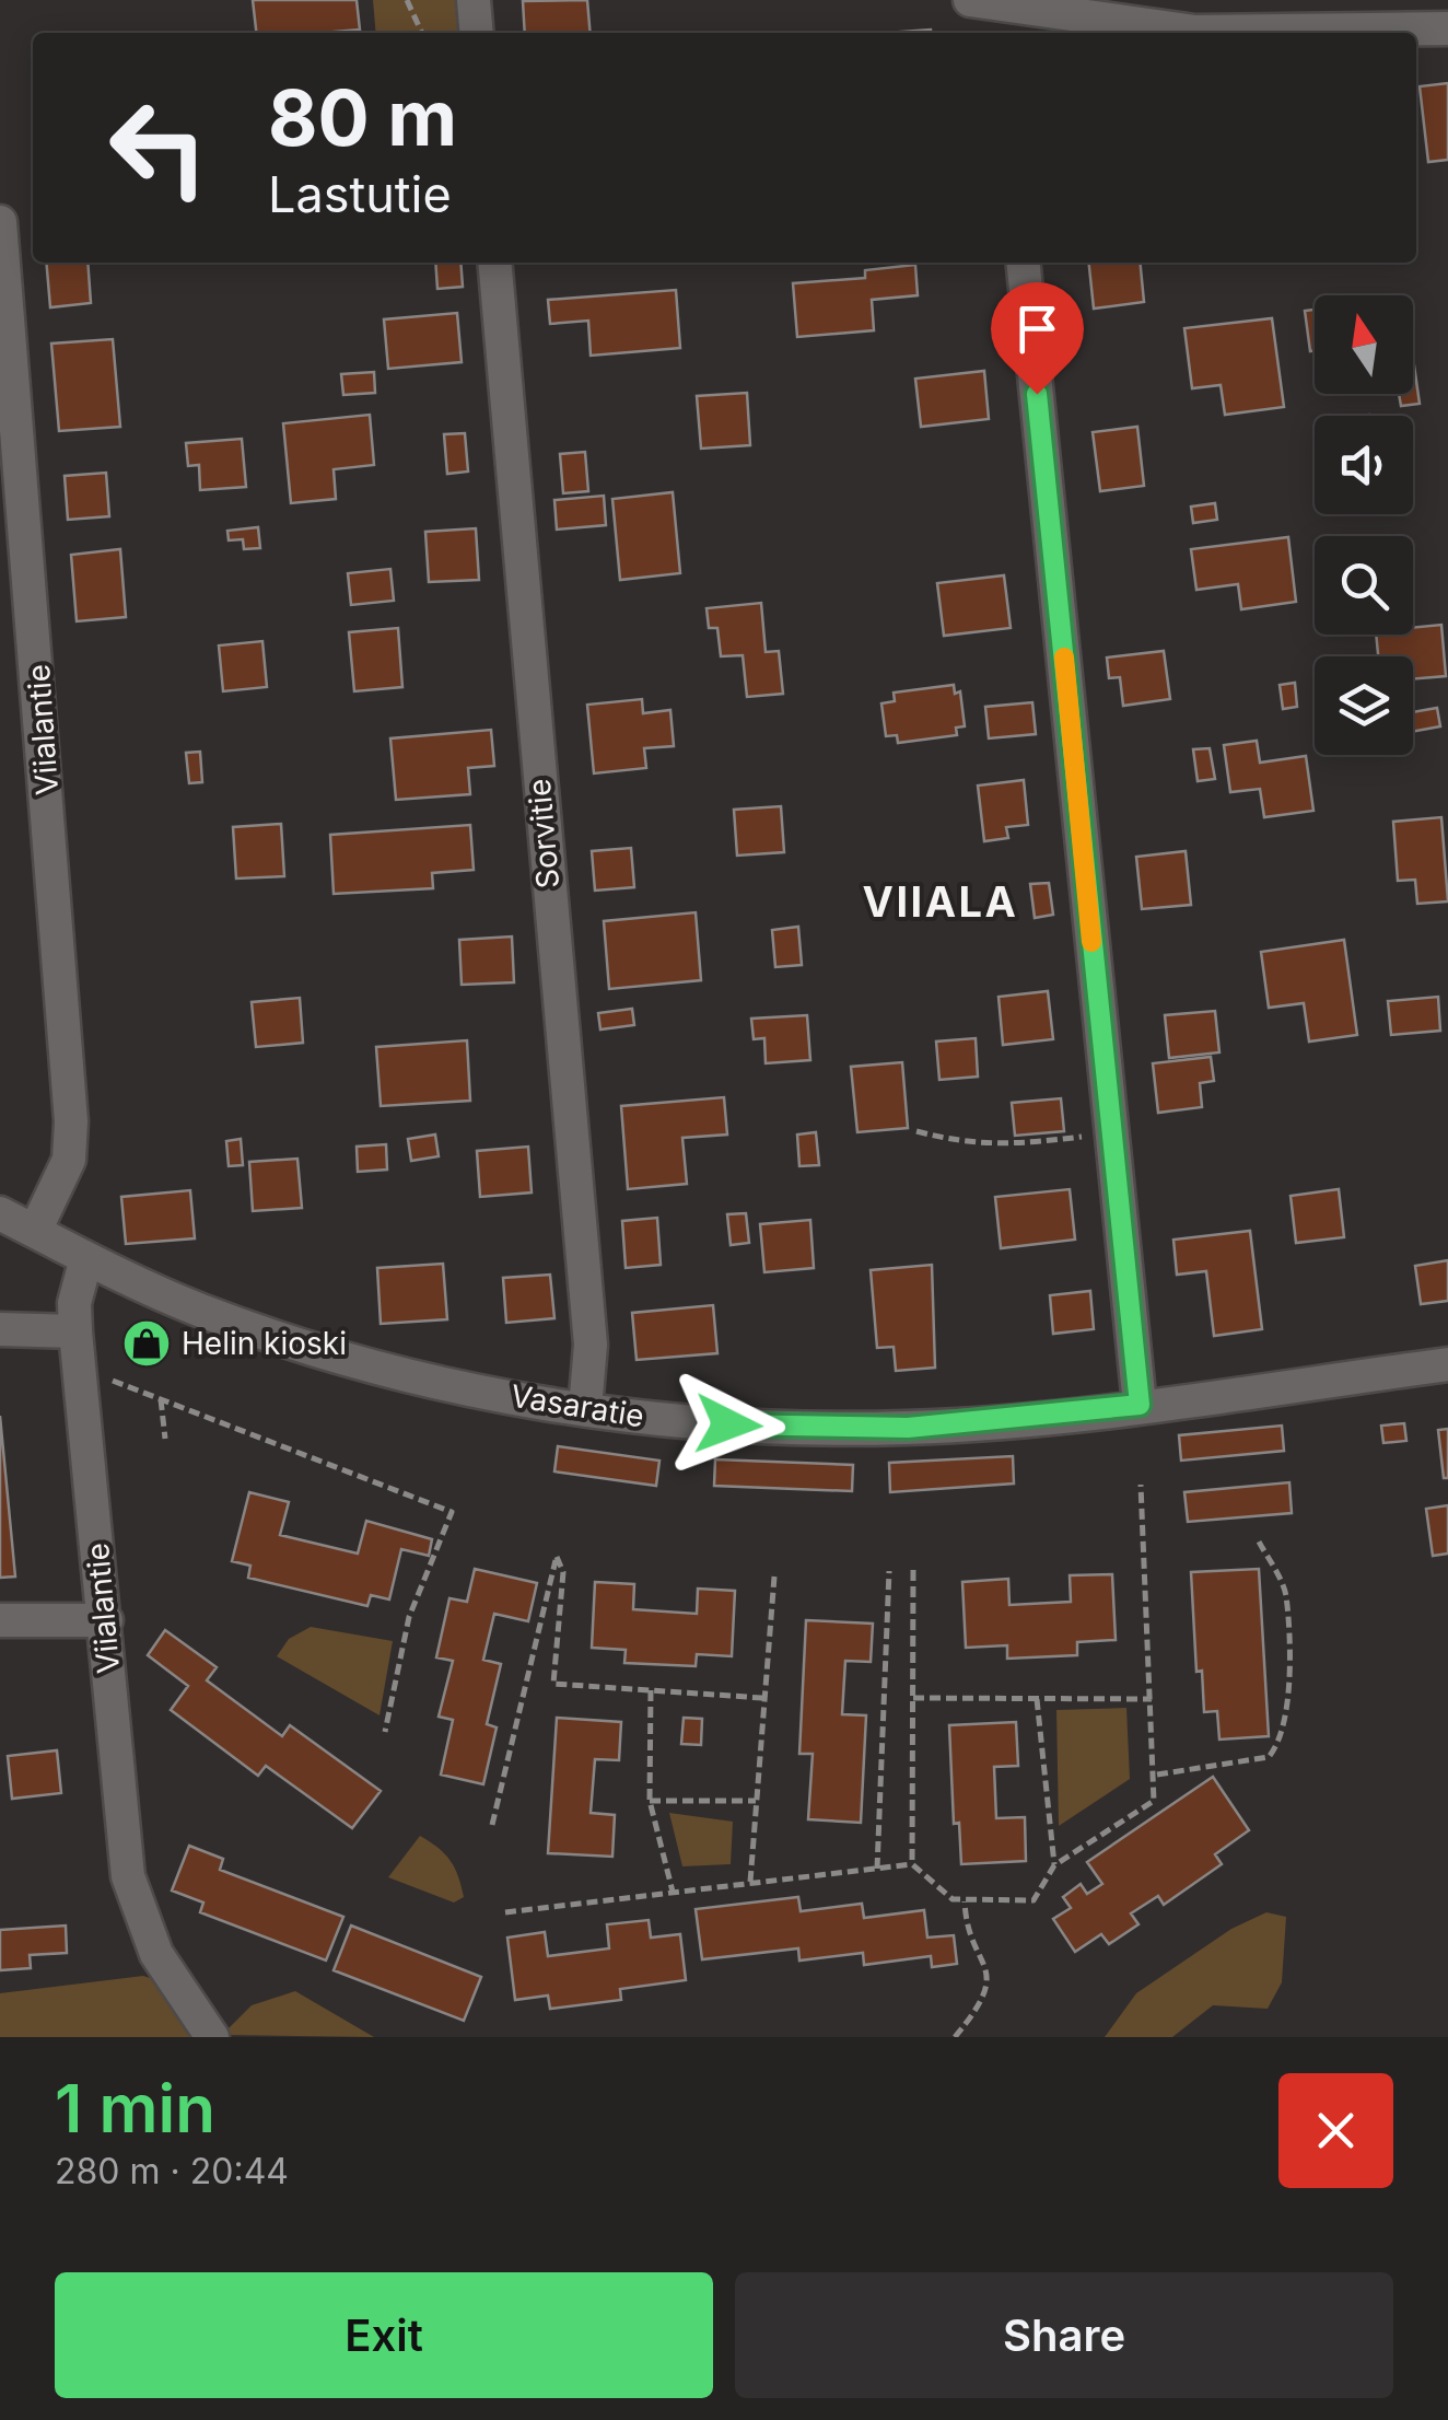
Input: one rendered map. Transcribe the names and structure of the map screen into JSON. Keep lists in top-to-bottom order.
{
  "streets": {
    "street": ["Viialantie", "Sorvitie", "Vasaratie"]
  },
  "crossings": [
    ["Viialantie", "Vasaratie"],
    ["Sorvitie", "Vasaratie"]
  ],
  "districts": ["VIIALA"],
  "places": {
    "shop": ["Helin kioski"]
  },
  "north": "top",
  "page": {
    "turn": ["80 m", "Lastutie"],
    "heading": ["1 min", "280 m · 20:44"],
    "buttons": ["Exit", "Share"]
  }
}
